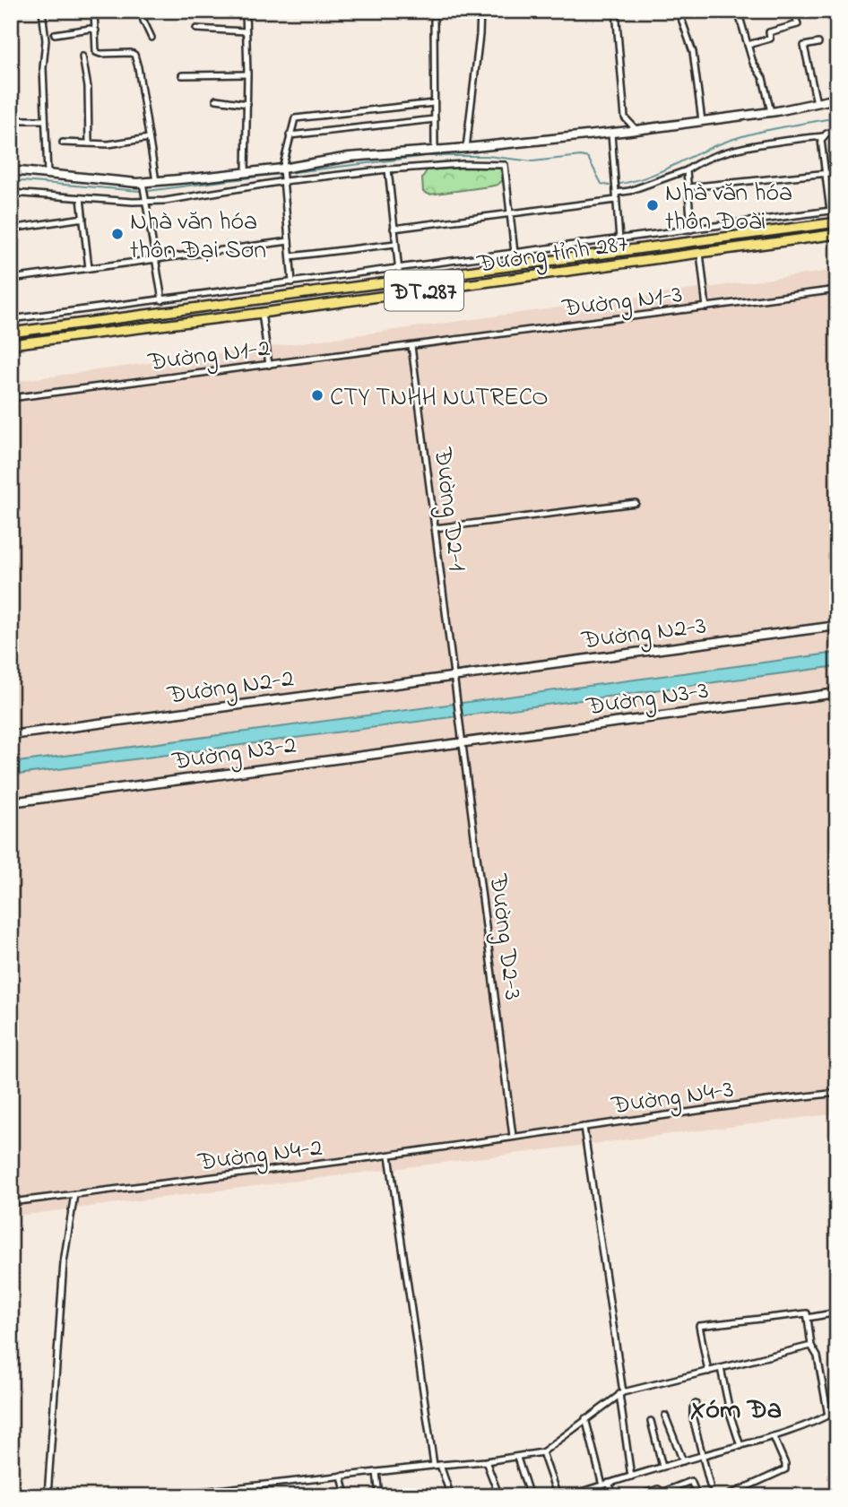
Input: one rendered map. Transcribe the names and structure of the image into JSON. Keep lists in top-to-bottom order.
{
  "streets": {
    "main road": ["Đường tỉnh 287", "ĐT.287"],
    "street": [
      "Đường N1-3",
      "Đường N1-2",
      "Đường D2-1",
      "Đường N2-3",
      "Đường N2-2",
      "Đường N3-3",
      "Đường N3-2",
      "Đường D2-3",
      "Đường N4-3",
      "Đường N4-2"
    ]
  },
  "crossings": [
    ["Đường N1-3", "Đường N1-2"],
    ["Đường N1-3", "Đường D2-1"],
    ["Đường N1-2", "Đường D2-1"],
    ["Đường D2-1", "Đường N2-3"],
    ["Đường D2-1", "Đường N2-2"],
    ["Đường D2-1", "Đường N3-3"],
    ["Đường D2-1", "Đường N3-2"],
    ["Đường D2-1", "Đường D2-3"],
    ["Đường N2-3", "Đường N2-2"],
    ["Đường N3-3", "Đường N3-2"],
    ["Đường N3-3", "Đường D2-3"],
    ["Đường N3-2", "Đường D2-3"],
    ["Đường D2-3", "Đường N4-3"],
    ["Đường D2-3", "Đường N4-2"],
    ["Đường N4-3", "Đường N4-2"]
  ],
  "districts": ["Xóm Đa"],
  "places": ["Nhà văn hóa thôn Đoài", "Nhà văn hóa thôn Đại Sơn", "CTY TNHH NUTRECO"]
}
